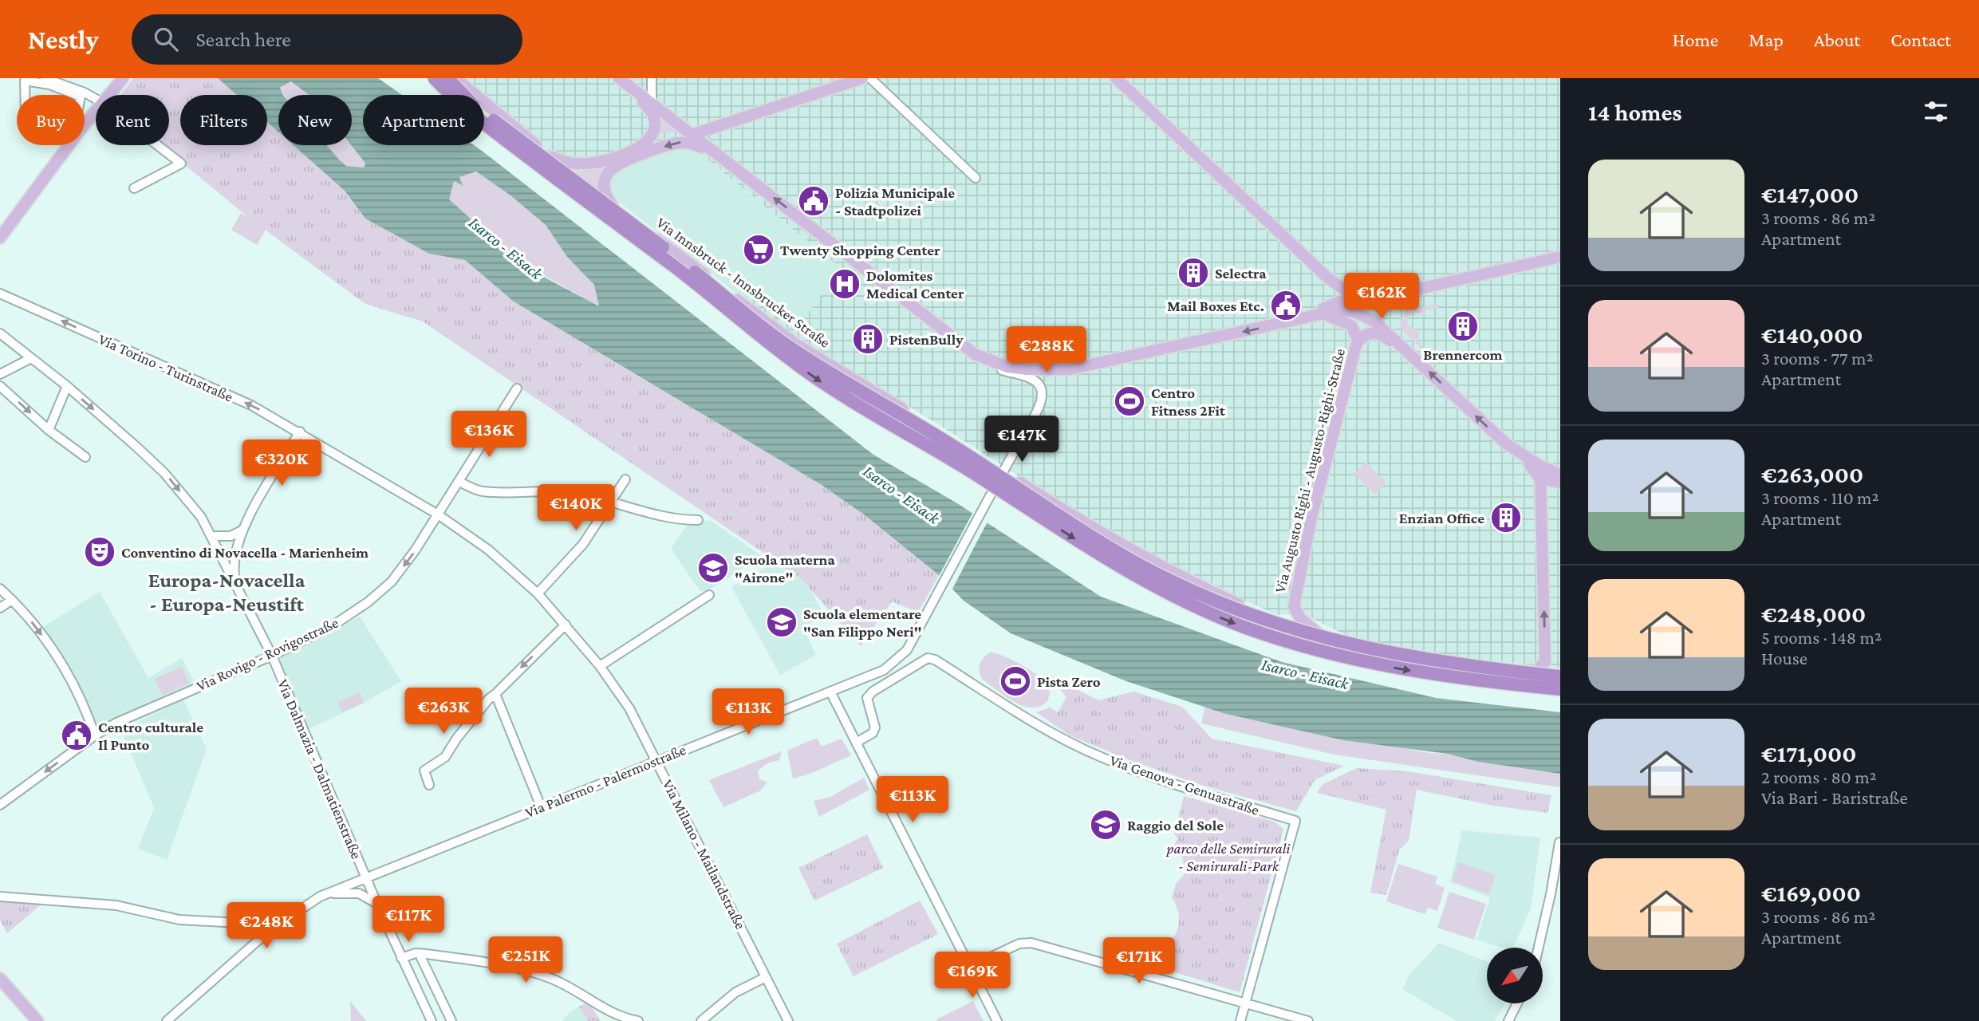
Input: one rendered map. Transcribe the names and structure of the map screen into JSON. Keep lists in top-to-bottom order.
{
  "streets": {
    "main road": ["Via Innsbruck - Innsbrucker Straße", "Via Augusto Righi - Augusto-Righi-Straße"],
    "street": [
      "Via Torino - Turinstraße",
      "Via Rovigo - Rovigostraße",
      "Via Dalmazia - Dalmatienstraße",
      "Via Palermo - Palermostraße",
      "Via Genova - Genuastraße",
      "Via Milano - Mailandstraße"
    ]
  },
  "crossings": [
    ["Via Innsbruck - Innsbrucker Straße", "Via Augusto Righi - Augusto-Righi-Straße"],
    ["Via Torino - Turinstraße", "Via Rovigo - Rovigostraße"],
    ["Via Torino - Turinstraße", "Via Milano - Mailandstraße"],
    ["Via Rovigo - Rovigostraße", "Via Dalmazia - Dalmatienstraße"],
    ["Via Rovigo - Rovigostraße", "Via Milano - Mailandstraße"],
    ["Via Dalmazia - Dalmatienstraße", "Via Palermo - Palermostraße"],
    ["Via Palermo - Palermostraße", "Via Milano - Mailandstraße"]
  ],
  "one_way": ["Via Torino - Turinstraße", "Via Rovigo - Rovigostraße"],
  "districts": ["Europa-Novacella - Europa-Neustift"],
  "water": ["Isarco - Eisack"],
  "parks": ["parco delle Semirurali - Semirurali-Park"],
  "places": {
    "public building": ["Polizia Municipale - Stadtpolizei", "Mail Boxes Etc.", "Centro culturale Il Punto"],
    "supermarket": ["Twenty Shopping Center"],
    "building": [
      "Selectra",
      "Brennercom",
      "PistenBully",
      "Enzian Office"
    ],
    "hospital": ["Dolomites Medical Center"],
    "sports": ["Centro Fitness 2Fit", "Pista Zero"],
    "theatre": ["Conventino di Novacella - Marienheim"],
    "school or university": ["Scuola materna \"Airone\"", "Scuola elementare \"San Filippo Neri\"", "Raggio del Sole"]
  },
  "north": "bottom left",
  "page": {
    "header": "Nestly",
    "search": "Search here",
    "nav": [
      "Home",
      "Map",
      "About",
      "Contact"
    ],
    "heading": "14 homes",
    "chip": [
      "Buy",
      "Rent",
      "Filters",
      "New",
      "Apartment"
    ],
    "list": [
      {
        "name": "€147,000",
        "note": "3 rooms · 86 m² · Apartment"
      },
      {
        "name": "€140,000",
        "note": "3 rooms · 77 m² · Apartment"
      },
      {
        "name": "€263,000",
        "note": "3 rooms · 110 m² · Apartment"
      },
      {
        "name": "€248,000",
        "note": "5 rooms · 148 m² · House"
      },
      {
        "name": "€171,000",
        "note": "2 rooms · 80 m² · Via Bari - Baristraße"
      },
      {
        "name": "€169,000",
        "note": "3 rooms · 86 m² · Apartment"
      }
    ],
    "price": [
      "€162K",
      "€288K",
      "€136K",
      "€147K",
      "€320K",
      "€140K",
      "€263K",
      "€113K",
      "€113K",
      "€117K",
      "€248K",
      "€251K",
      "€171K",
      "€169K"
    ]
  }
}
